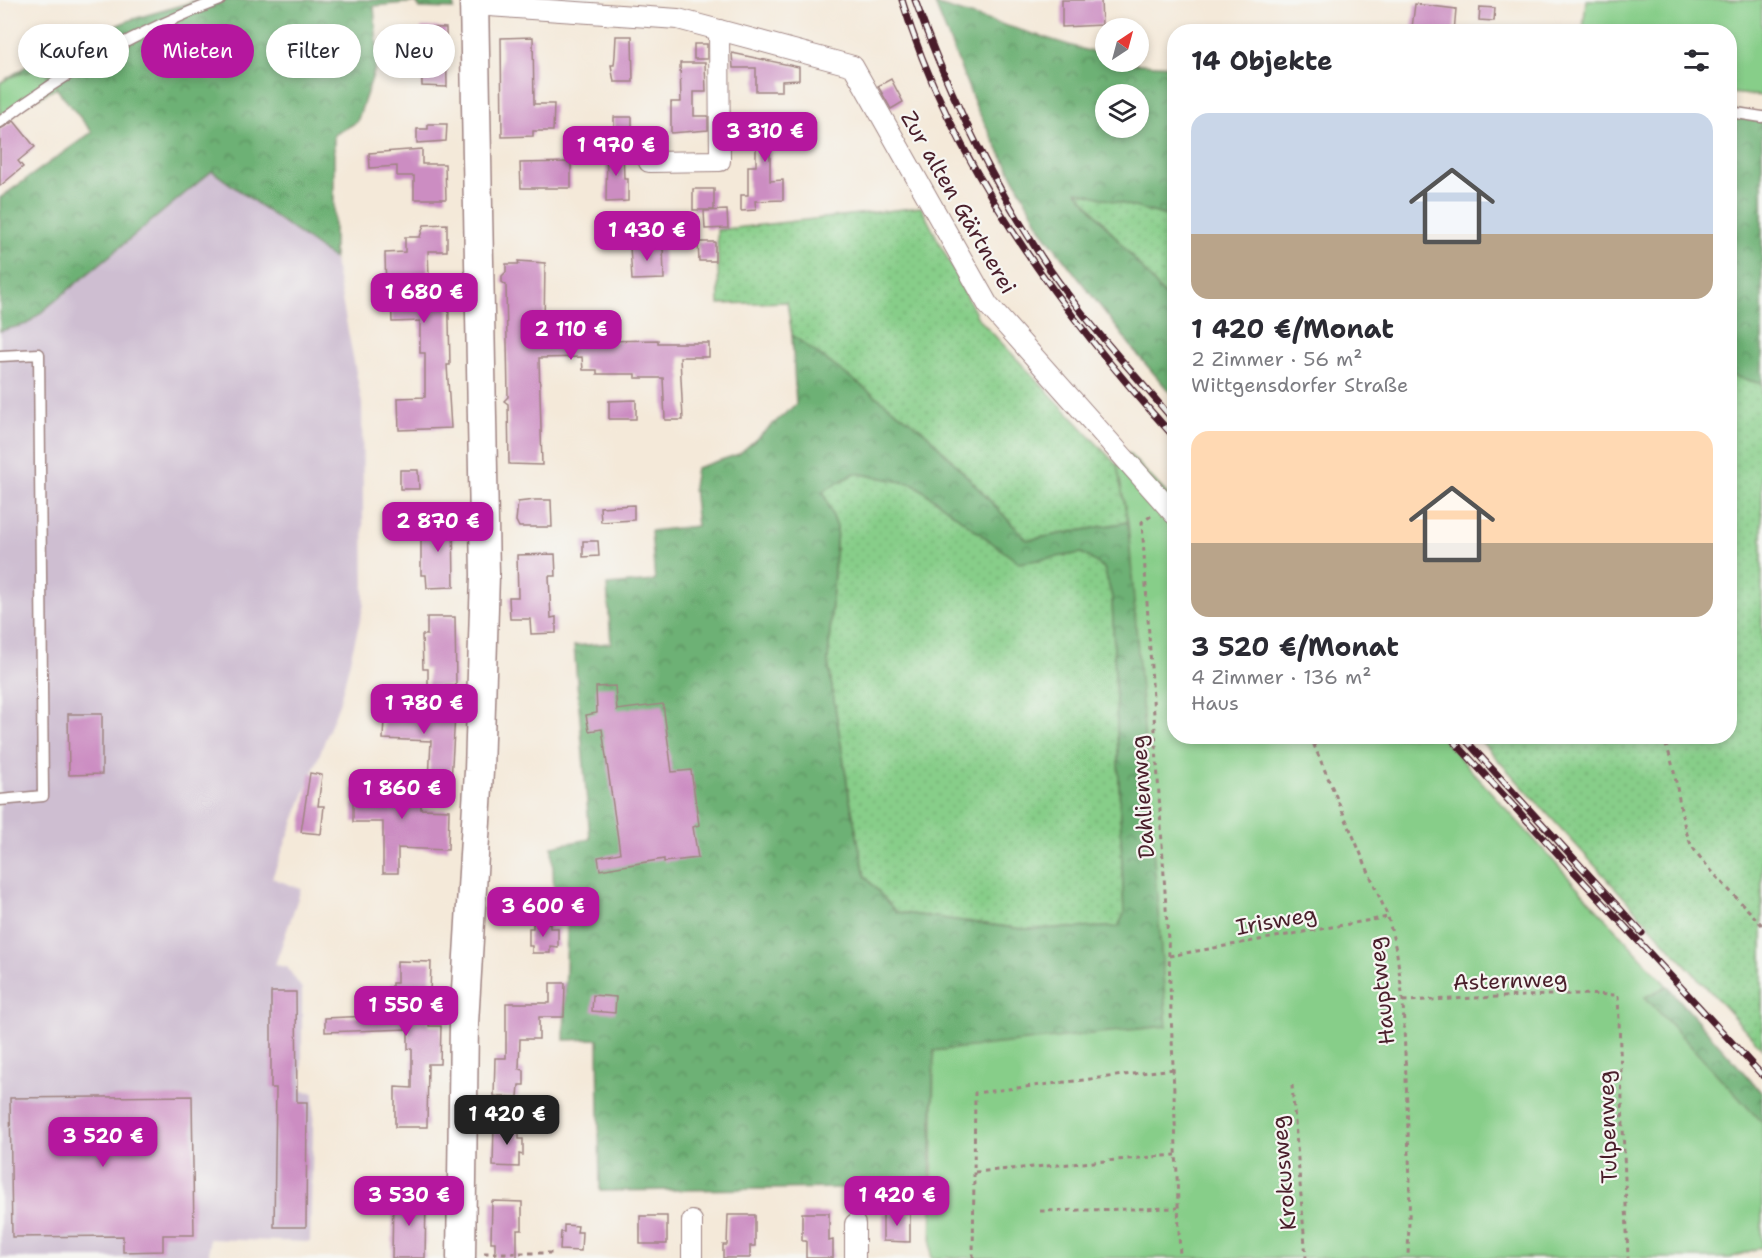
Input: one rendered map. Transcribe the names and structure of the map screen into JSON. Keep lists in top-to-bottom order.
{
  "streets": {
    "street": ["Zur alten Gärtnerei"],
    "path": [
      "Dahlienweg",
      "Irisweg",
      "Asternweg",
      "Hauptweg",
      "Tulpenweg",
      "Krokusweg"
    ]
  },
  "crossings": [
    ["Dahlienweg", "Irisweg"],
    ["Irisweg", "Hauptweg"],
    ["Asternweg", "Hauptweg"],
    ["Asternweg", "Tulpenweg"]
  ],
  "north": "top right",
  "page": {
    "chip": [
      "Kaufen",
      "Mieten",
      "Filter",
      "Neu"
    ],
    "heading": "14 Objekte",
    "list": [
      {
        "name": "1 420 €/Monat",
        "note": "2 Zimmer · 56 m² · Wittgensdorfer Straße"
      },
      {
        "name": "3 520 €/Monat",
        "note": "4 Zimmer · 136 m² · Haus"
      }
    ],
    "price": [
      "3 310 €",
      "1 970 €",
      "1 430 €",
      "1 680 €",
      "2 110 €",
      "2 870 €",
      "1 780 €",
      "1 860 €",
      "3 600 €",
      "1 550 €",
      "1 420 €",
      "3 520 €",
      "3 530 €",
      "1 420 €"
    ]
  }
}
